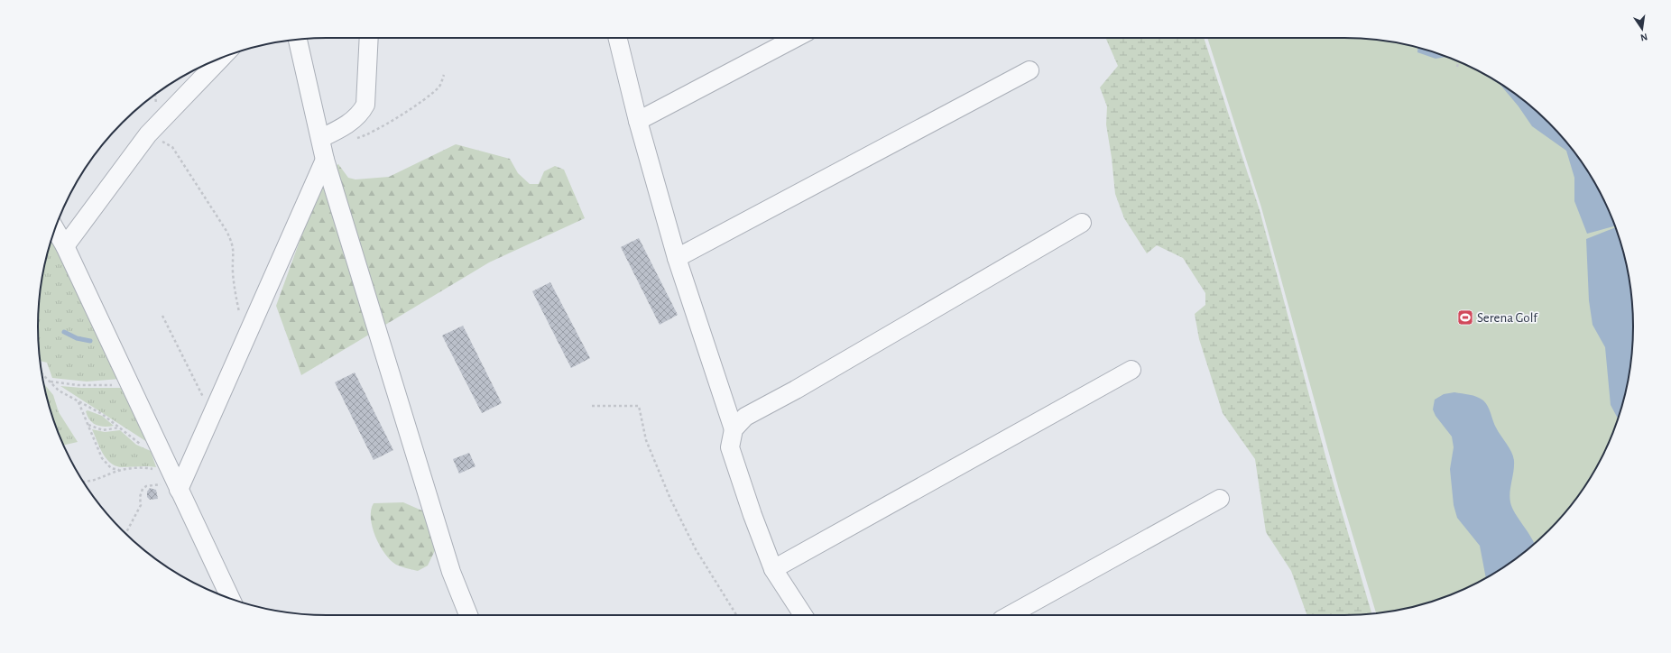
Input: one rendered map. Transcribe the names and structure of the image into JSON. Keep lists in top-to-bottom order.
{
  "places": {
    "sports": ["Serena Golf"]
  },
  "north": "bottom"
}
